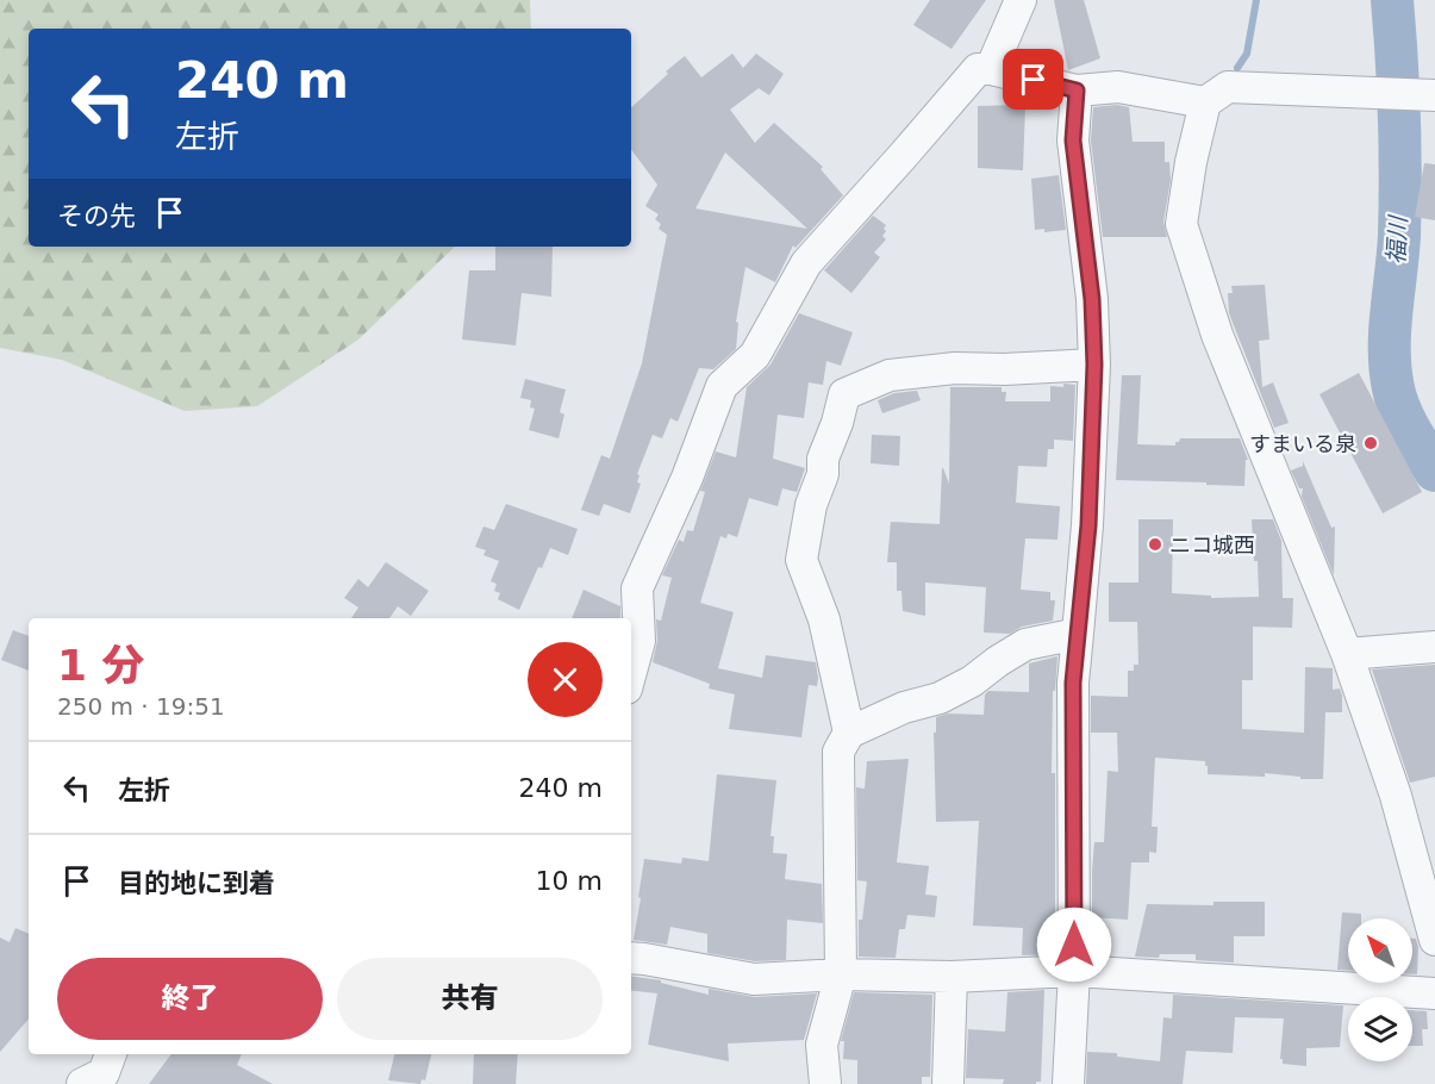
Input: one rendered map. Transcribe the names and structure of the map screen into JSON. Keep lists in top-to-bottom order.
{
  "water": ["福川"],
  "places": ["すまいる泉", "ニコ城西"],
  "north": "top left",
  "page": {
    "turn": ["240 m", "左折"],
    "then": "その先",
    "heading": ["1 分", "250 m · 19:51"],
    "list": [
      {
        "name": "左折",
        "value": "240 m"
      },
      {
        "name": "目的地に到着",
        "value": "10 m"
      }
    ],
    "buttons": ["終了", "共有"]
  }
}
